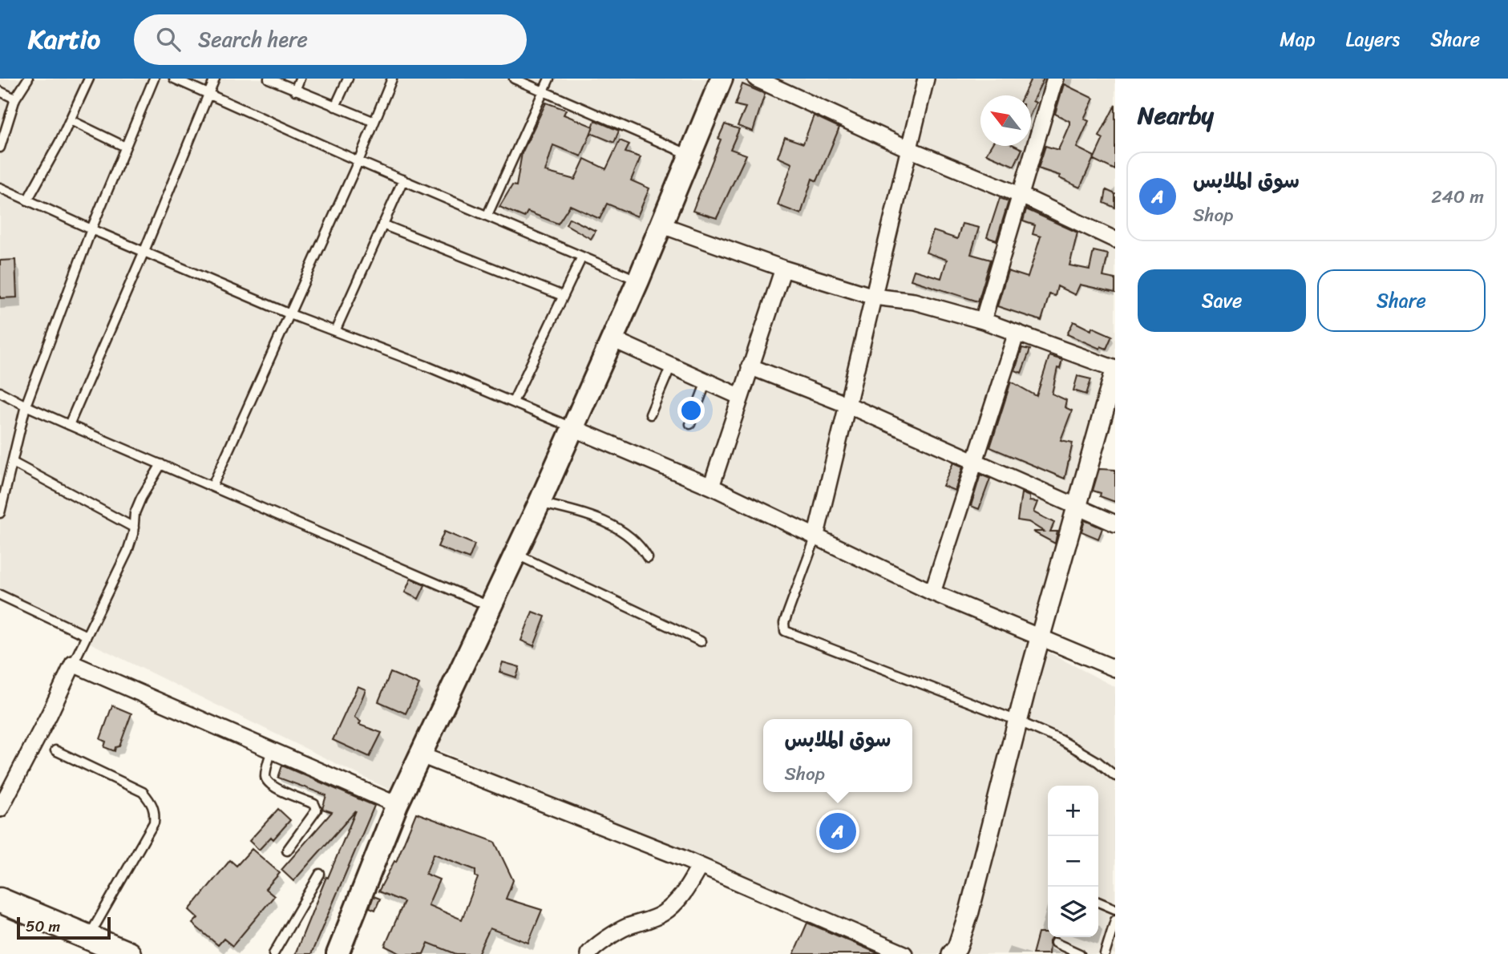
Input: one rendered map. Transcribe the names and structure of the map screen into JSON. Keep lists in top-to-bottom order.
{
  "scale_bar": "50 m",
  "north": "top left",
  "page": {
    "header": "Kartio",
    "search": "Search here",
    "nav": ["Map", "Layers", "Share"],
    "heading": "Nearby",
    "list": [
      {
        "mark": "A",
        "name": "سوق الملابس",
        "note": "Shop",
        "value": "240 m"
      }
    ],
    "buttons": ["Save", "Share"],
    "popup": ["سوق الملابس", "Shop"],
    "map_buttons": ["+", "−"],
    "pins": "A",
    "scale": "50 m"
  }
}
